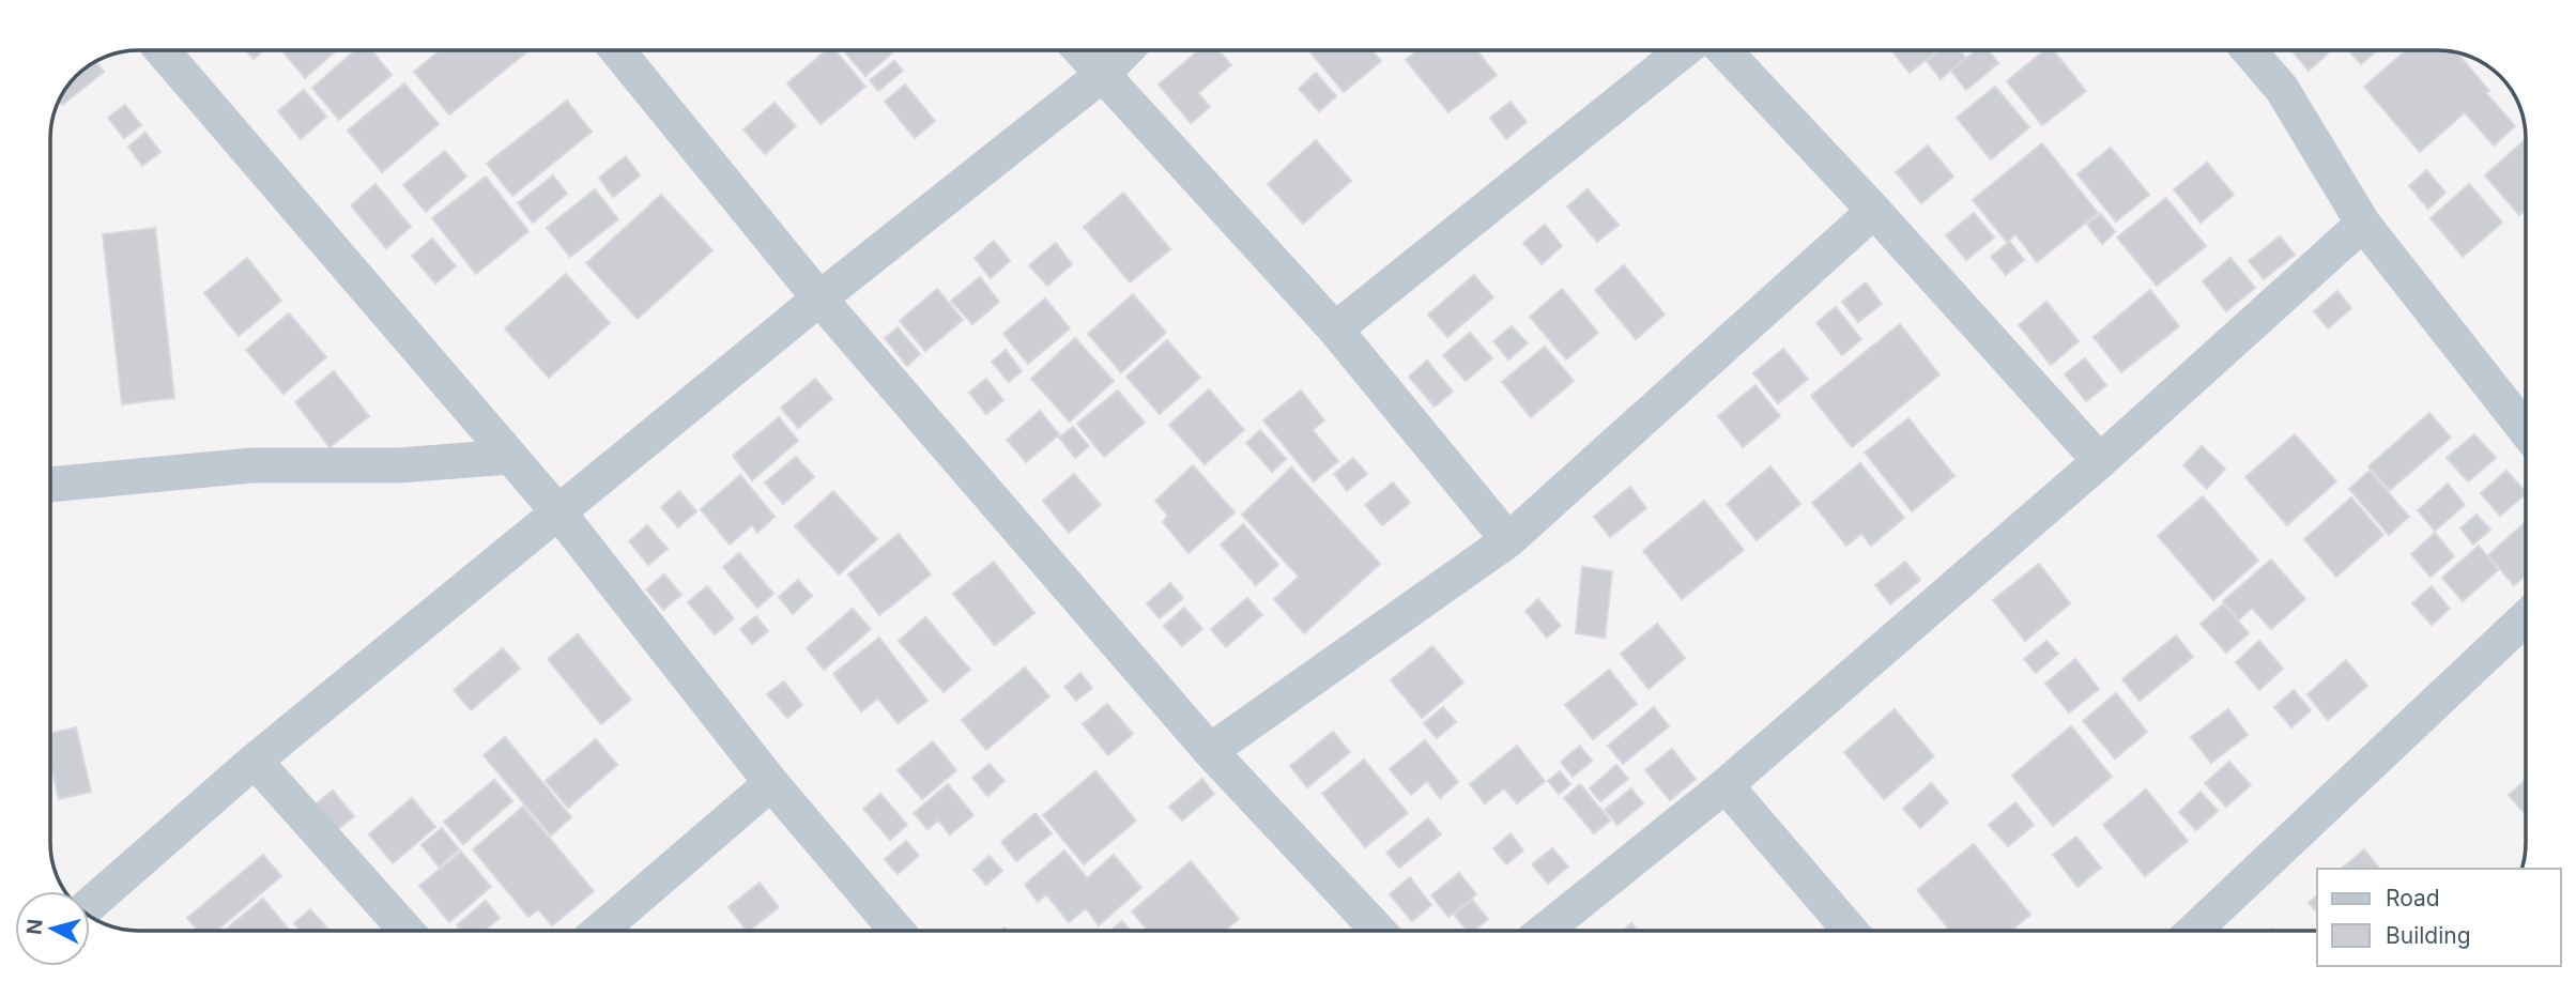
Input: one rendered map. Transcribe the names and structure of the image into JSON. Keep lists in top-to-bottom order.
{
  "legend": ["Road", "Building"],
  "north": "left"
}
